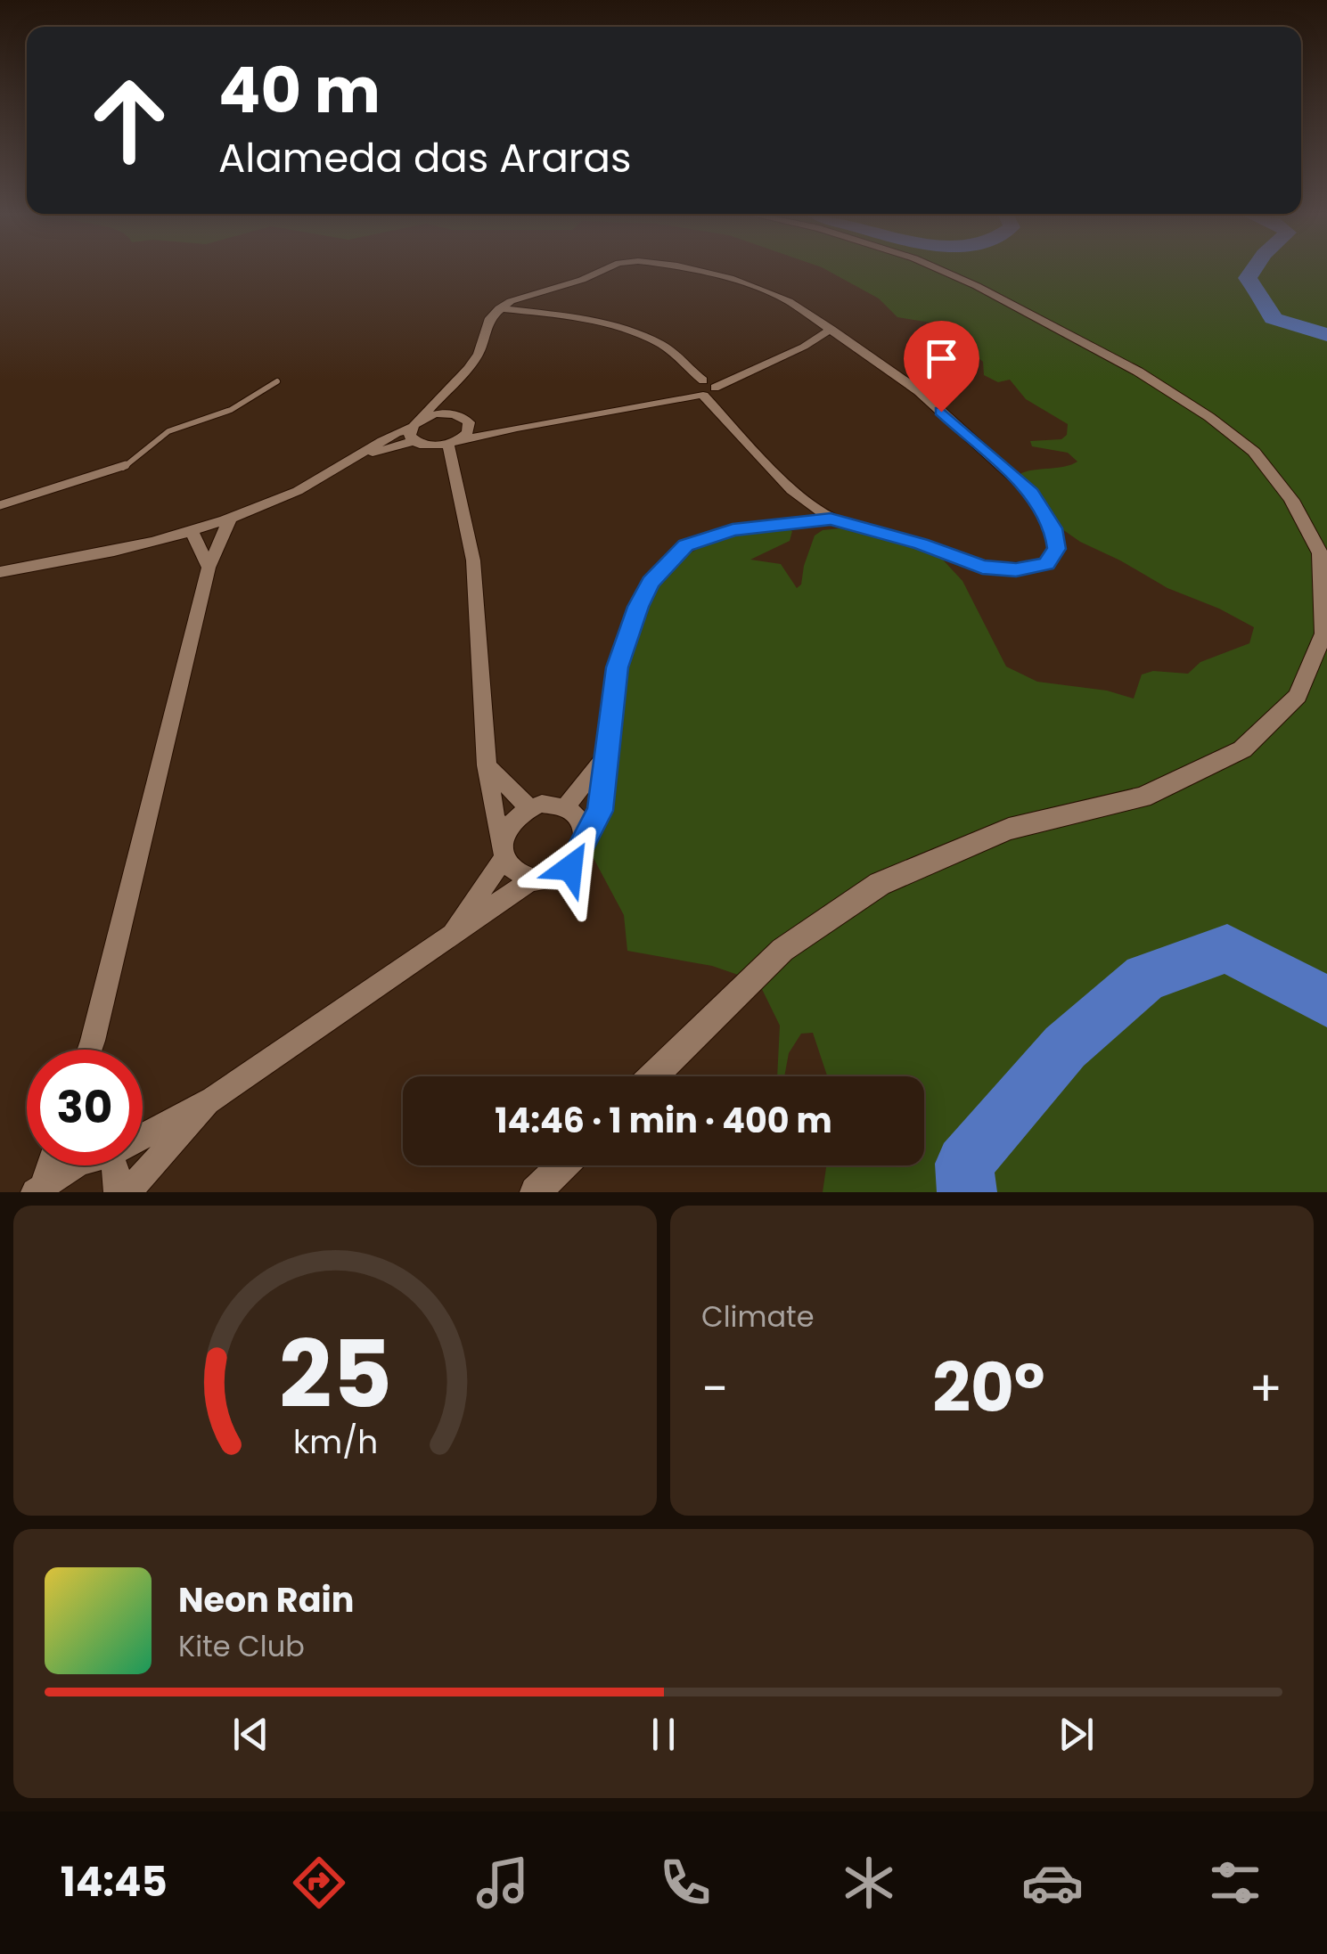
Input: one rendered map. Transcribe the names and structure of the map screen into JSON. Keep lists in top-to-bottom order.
{
  "page": {
    "turn": ["40 m", "Alameda das Araras"],
    "limit": "30",
    "trip": "14:46 · 1 min · 400 m",
    "tile": "Climate",
    "heat": ["−", "20°", "+"],
    "song": ["Neon Rain", "Kite Club"],
    "tabs": "14:45",
    "gauge": ["25", "km/h"]
  }
}
